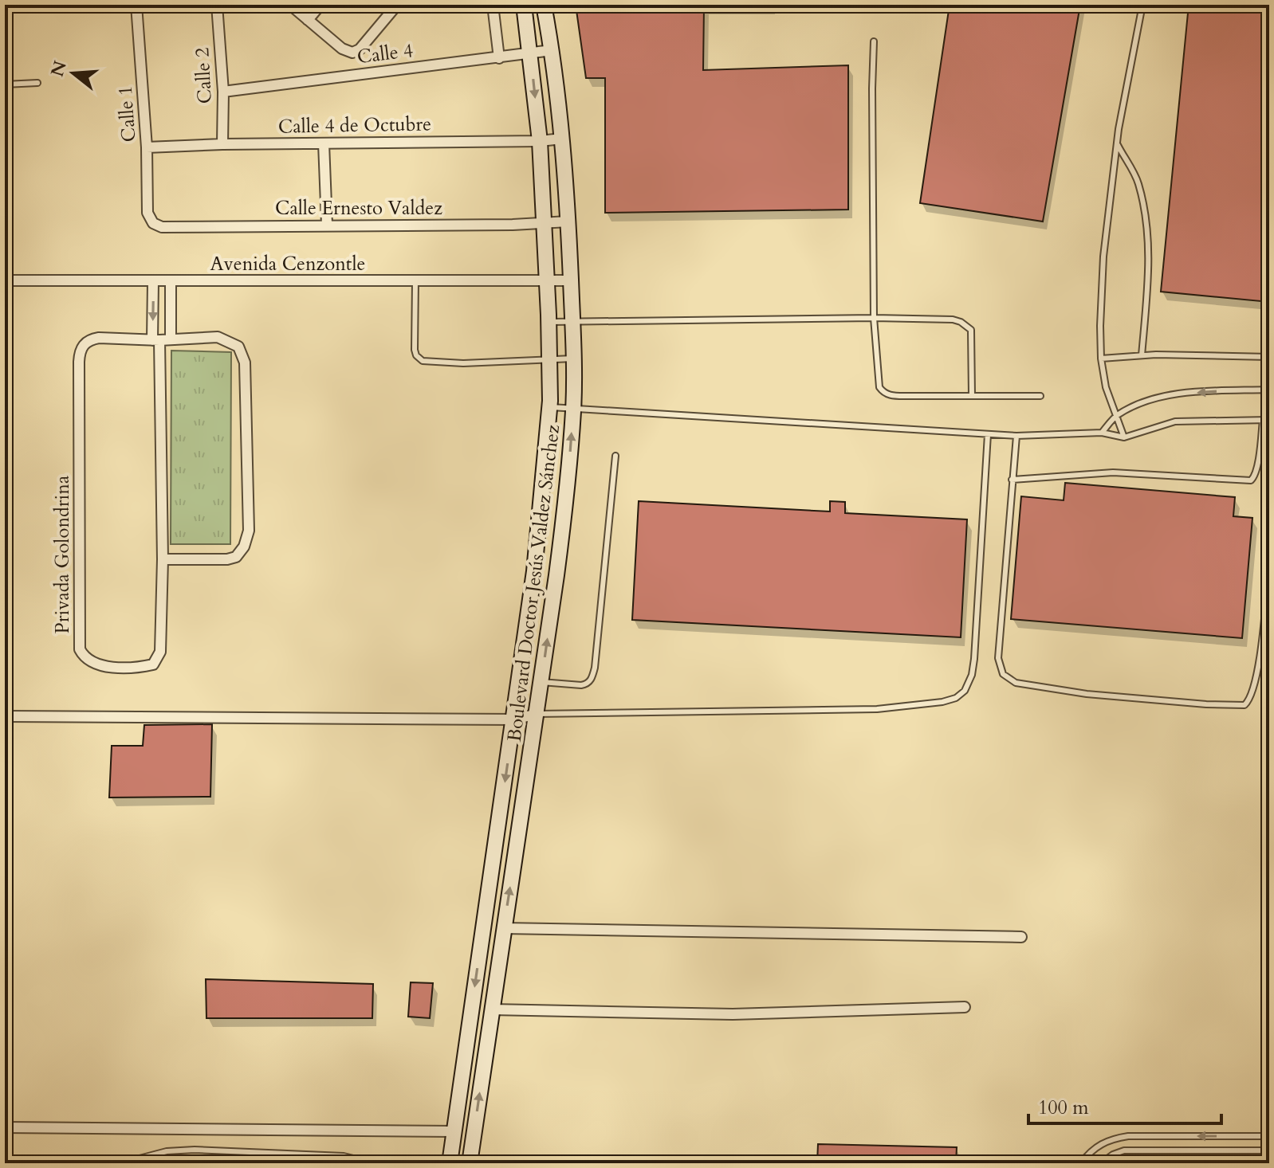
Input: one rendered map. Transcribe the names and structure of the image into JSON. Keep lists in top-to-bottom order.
{
  "streets": {
    "main road": ["Boulevard Doctor Jesús Valdez Sánchez"],
    "street": [
      "Calle 4",
      "Calle 2",
      "Calle 1",
      "Calle 4 de Octubre",
      "Calle Ernesto Valdez",
      "Avenida Cenzontle",
      "Privada Golondrina"
    ]
  },
  "crossings": [
    ["Calle 4", "Calle 2"],
    ["Calle 4", "Boulevard Doctor Jesús Valdez Sánchez"],
    ["Calle 2", "Calle 4 de Octubre"],
    ["Calle 1", "Calle 4 de Octubre"],
    ["Calle 1", "Calle Ernesto Valdez"],
    ["Calle 4 de Octubre", "Boulevard Doctor Jesús Valdez Sánchez"],
    ["Calle Ernesto Valdez", "Boulevard Doctor Jesús Valdez Sánchez"],
    ["Avenida Cenzontle", "Privada Golondrina"],
    ["Avenida Cenzontle", "Boulevard Doctor Jesús Valdez Sánchez"]
  ],
  "scale_bar": "100 m",
  "north": "left"
}
